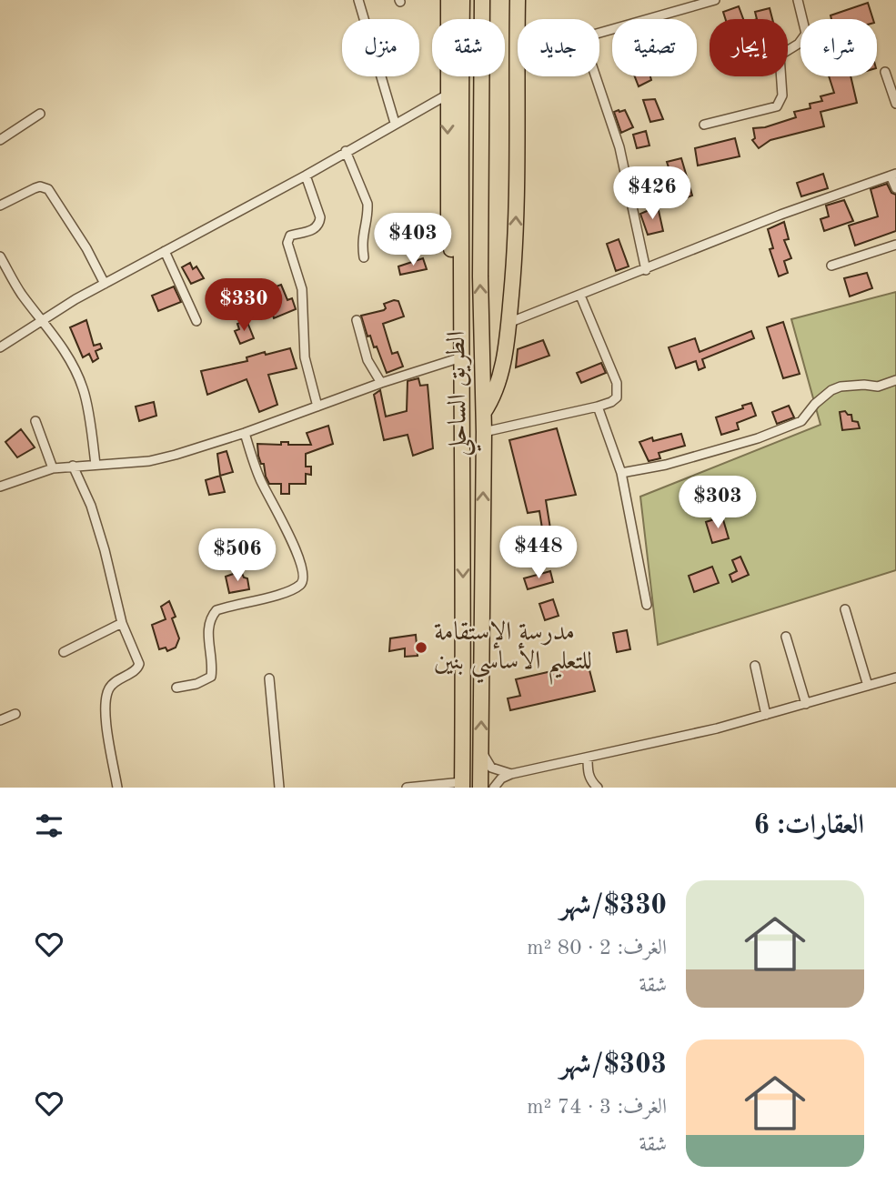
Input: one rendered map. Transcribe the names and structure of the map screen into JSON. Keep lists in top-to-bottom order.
{
  "streets": {
    "highway": ["الطريق الساحلي"]
  },
  "places": ["مدرسة اﻹستقامة للتعليم اﻷساسي بنين"],
  "page": {
    "chip": [
      "شراء",
      "إيجار",
      "تصفية",
      "جديد",
      "شقة",
      "منزل"
    ],
    "price": [
      "$426",
      "$403",
      "$330",
      "$303",
      "$448",
      "$506"
    ],
    "heading": "العقارات: 6",
    "list": [
      {
        "name": "$330/شهر",
        "note": "الغرف: 2 · 80 m² · شقة"
      },
      {
        "name": "$303/شهر",
        "note": "الغرف: 3 · 74 m² · شقة"
      }
    ]
  }
}
